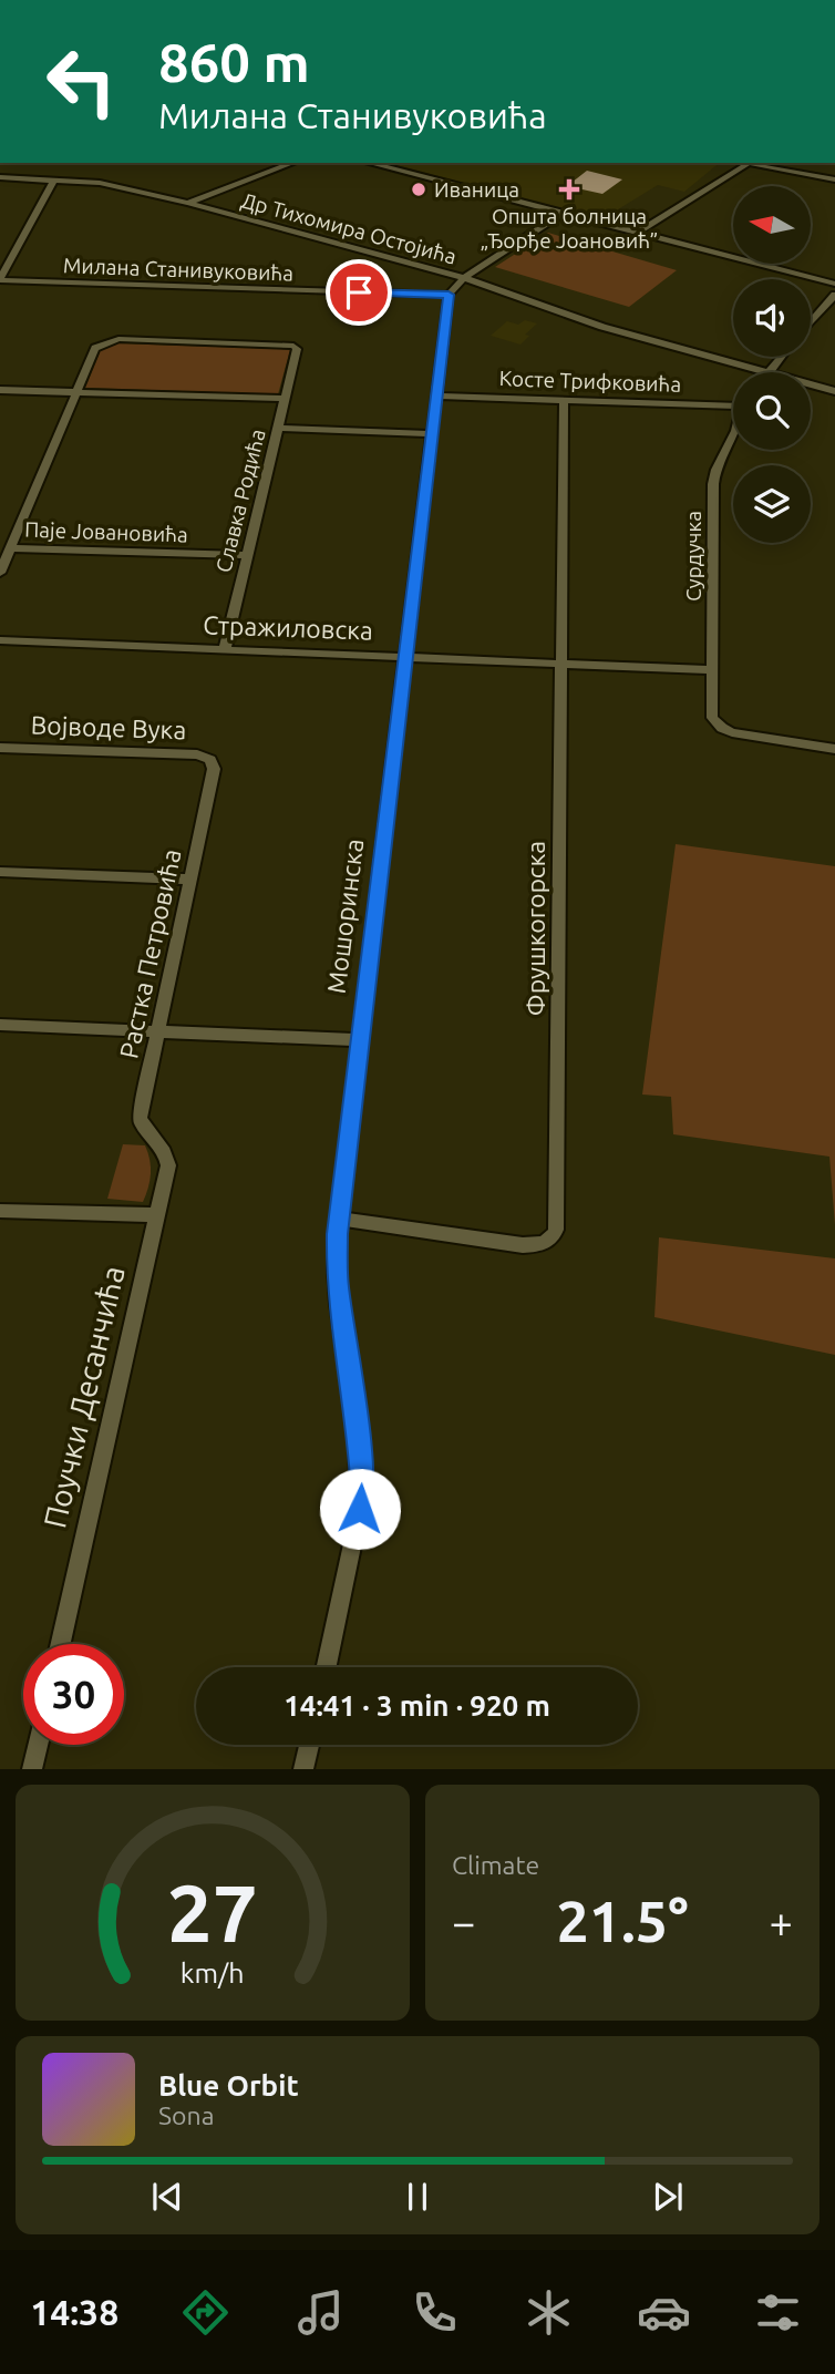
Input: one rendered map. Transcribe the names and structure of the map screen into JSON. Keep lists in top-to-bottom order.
{
  "streets": {
    "street": [
      "Др Тихомира Остојића",
      "Милана Станивуковића",
      "Косте Трифковића",
      "Славка Родића",
      "Паје Јовановића",
      "Сурдучка",
      "Стражиловска",
      "Војводе Вука",
      "Мошоринска",
      "Фрушкогорска",
      "Растка Петровића",
      "Поучки Десанчића"
    ]
  },
  "crossings": [
    ["Милана Станивуковића", "Мошоринска"],
    ["Косте Трифковића", "Мошоринска"],
    ["Косте Трифковића", "Фрушкогорска"],
    ["Славка Родића", "Паје Јовановића"],
    ["Славка Родића", "Стражиловска"],
    ["Сурдучка", "Стражиловска"],
    ["Стражиловска", "Мошоринска"],
    ["Стражиловска", "Фрушкогорска"],
    ["Војводе Вука", "Растка Петровића"],
    ["Мошоринска", "Фрушкогорска"],
    ["Растка Петровића", "Поучки Десанчића"]
  ],
  "places": {
    "other": ["Иваница"],
    "health": ["Општа болница „Ђорђе Јоановић”"]
  },
  "north": "left",
  "page": {
    "turn": ["860 m", "Милана Станивуковића"],
    "limit": "30",
    "trip": "14:41 · 3 min · 920 m",
    "tile": "Climate",
    "heat": ["−", "21.5°", "+"],
    "song": ["Blue Orbit", "Sona"],
    "tabs": "14:38",
    "gauge": ["27", "km/h"]
  }
}
